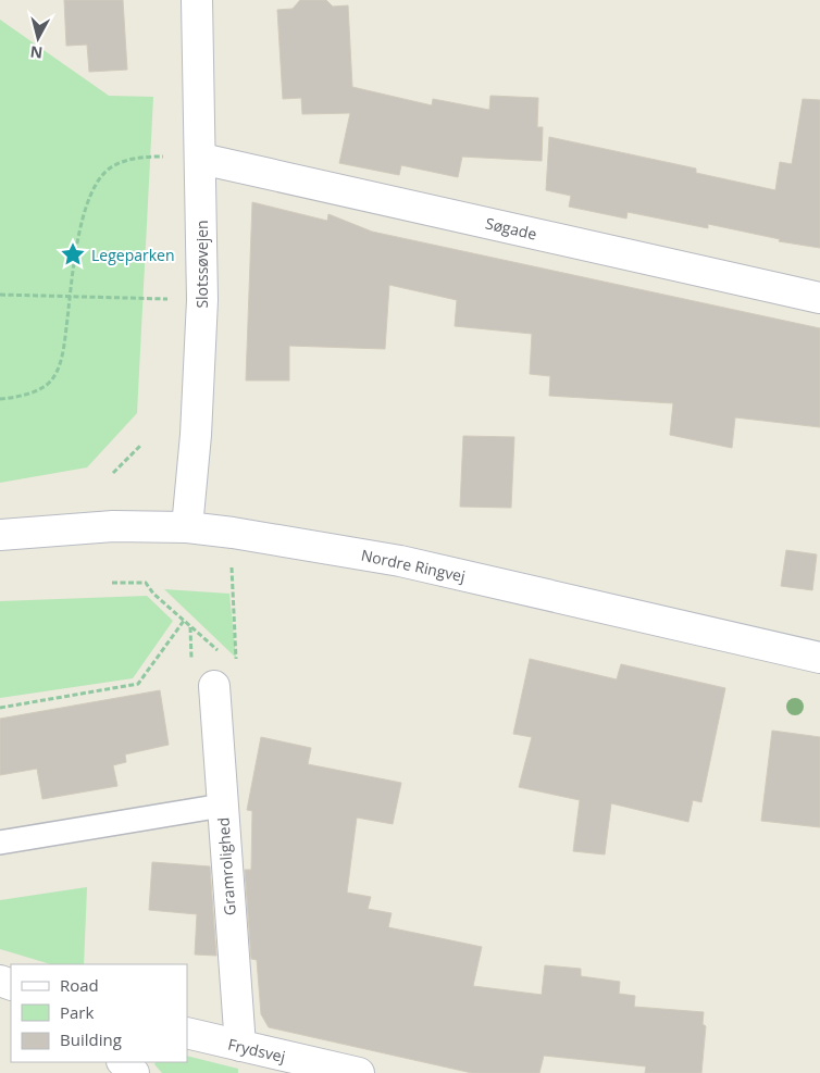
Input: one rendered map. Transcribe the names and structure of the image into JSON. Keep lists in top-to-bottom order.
{
  "streets": {
    "main road": [
      "Søgade",
      "Slotssøvejen",
      "Nordre Ringvej",
      "Gramrolighed",
      "Frydsvej"
    ]
  },
  "crossings": [
    ["Søgade", "Slotssøvejen"],
    ["Slotssøvejen", "Nordre Ringvej"],
    ["Gramrolighed", "Frydsvej"]
  ],
  "places": {
    "place": ["Legeparken"]
  },
  "legend": ["Road", "Park", "Building"],
  "north": "bottom"
}
